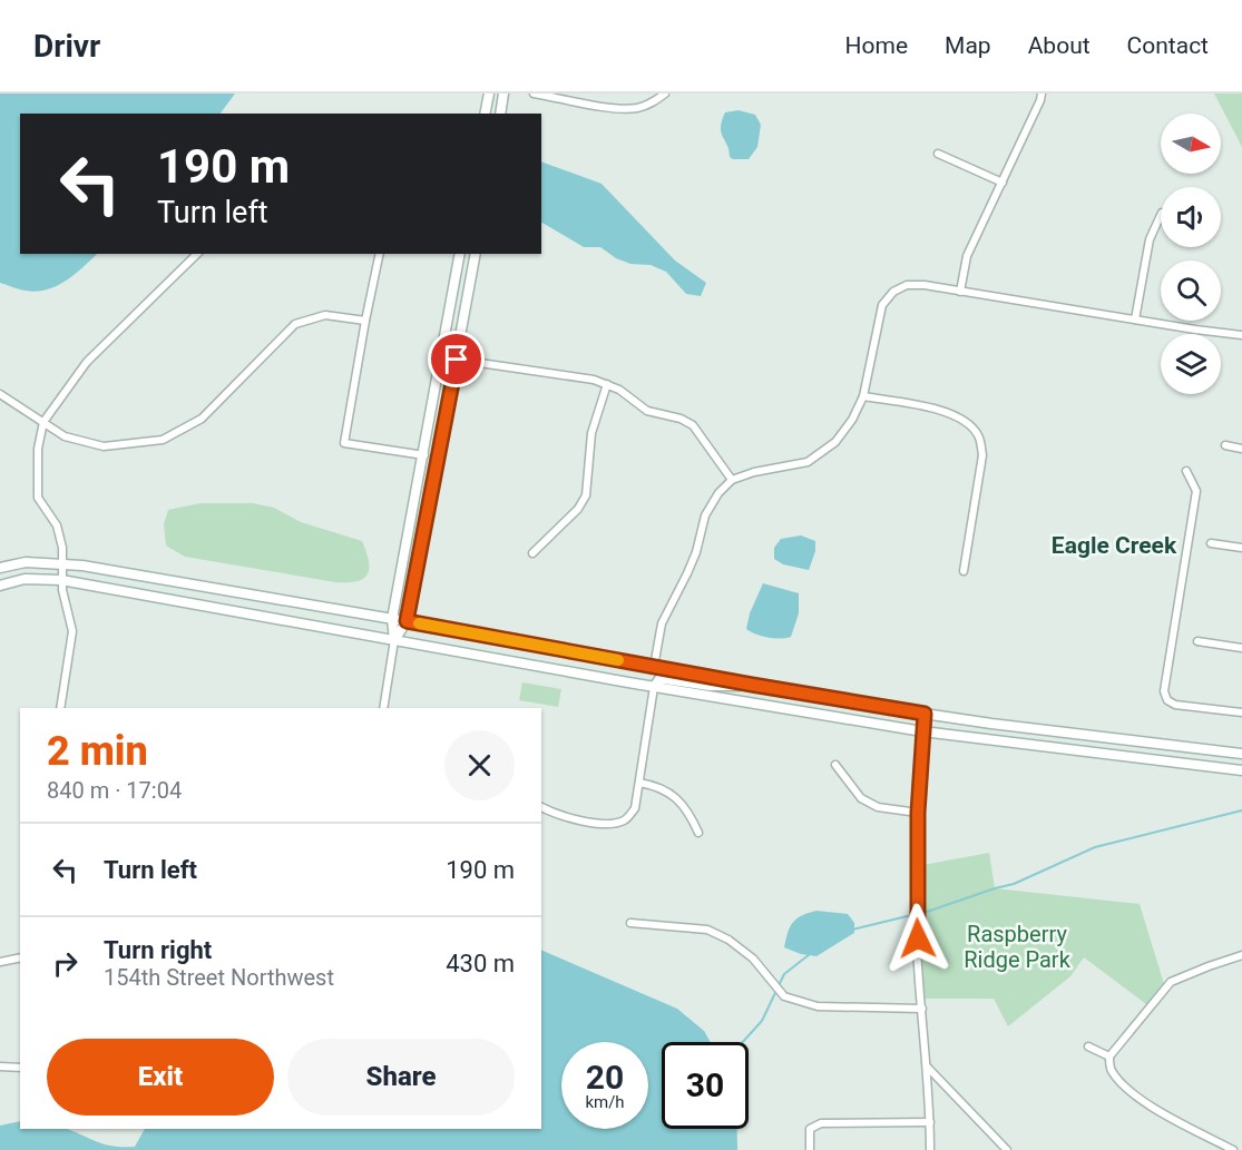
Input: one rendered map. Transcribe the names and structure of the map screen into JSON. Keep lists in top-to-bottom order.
{
  "districts": ["Eagle Creek"],
  "parks": ["Raspberry Ridge Park"],
  "north": "right",
  "page": {
    "header": "Drivr",
    "nav": [
      "Home",
      "Map",
      "About",
      "Contact"
    ],
    "turn": ["190 m", "Turn left"],
    "heading": ["2 min", "840 m · 17:04"],
    "list": [
      {
        "name": "Turn left",
        "value": "190 m"
      },
      {
        "name": "Turn right",
        "note": "154th Street Northwest",
        "value": "430 m"
      }
    ],
    "buttons": ["Exit", "Share"],
    "speed": "20 km/h",
    "limit": "30"
  }
}
